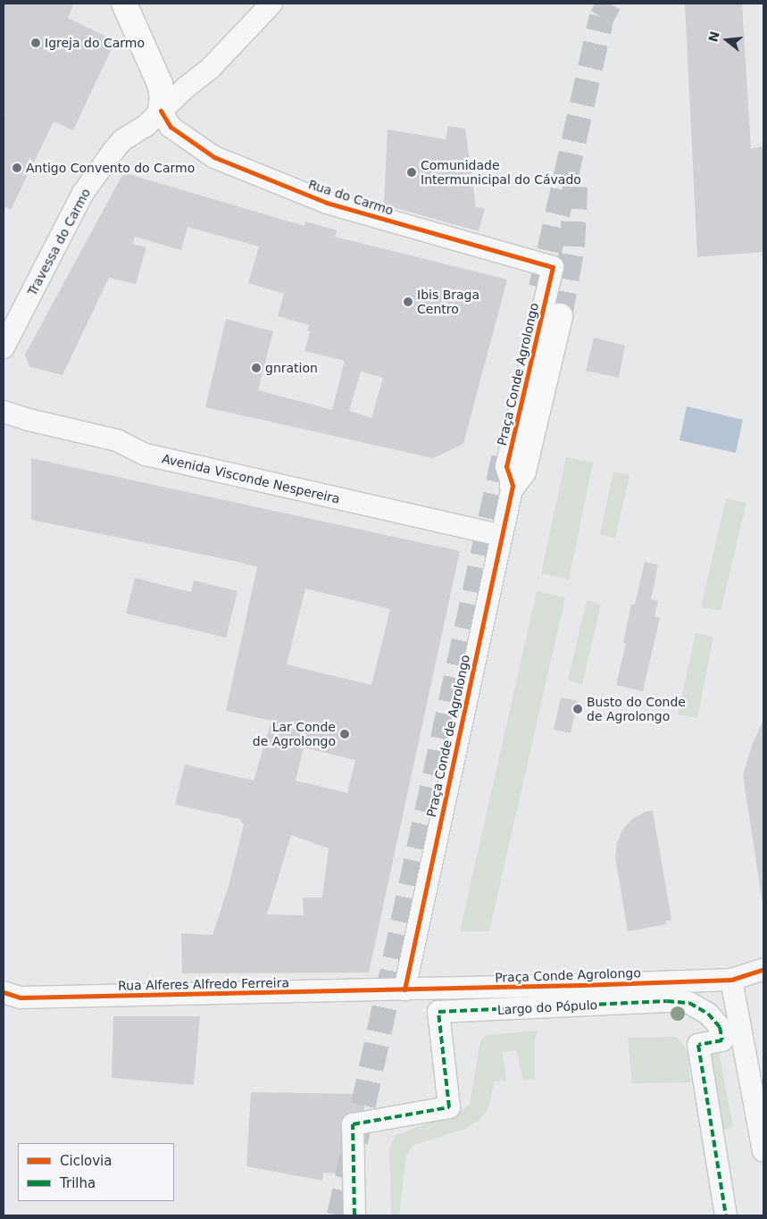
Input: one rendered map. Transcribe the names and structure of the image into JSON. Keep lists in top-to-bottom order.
{
  "streets": {
    "street": [
      "Rua do Carmo",
      "Travessa do Carmo",
      "Praça Conde Agrolongo",
      "Avenida Visconde Nespereira",
      "Praça Conde de Agrolongo",
      "Rua Alferes Alfredo Ferreira",
      "Largo do Pópulo"
    ]
  },
  "crossings": [
    ["Rua do Carmo", "Travessa do Carmo"],
    ["Rua do Carmo", "Praça Conde Agrolongo"],
    ["Praça Conde Agrolongo", "Praça Conde de Agrolongo"],
    ["Praça Conde Agrolongo", "Rua Alferes Alfredo Ferreira"],
    ["Avenida Visconde Nespereira", "Praça Conde de Agrolongo"],
    ["Praça Conde de Agrolongo", "Rua Alferes Alfredo Ferreira"]
  ],
  "places": [
    "Igreja do Carmo",
    "Antigo Convento do Carmo",
    "Comunidade Intermunicipal do Cávado",
    "Ibis Braga Centro",
    "gnration",
    "Busto do Conde de Agrolongo",
    "Lar Conde de Agrolongo"
  ],
  "legend": ["Ciclovia", "Trilha"],
  "north": "left"
}
